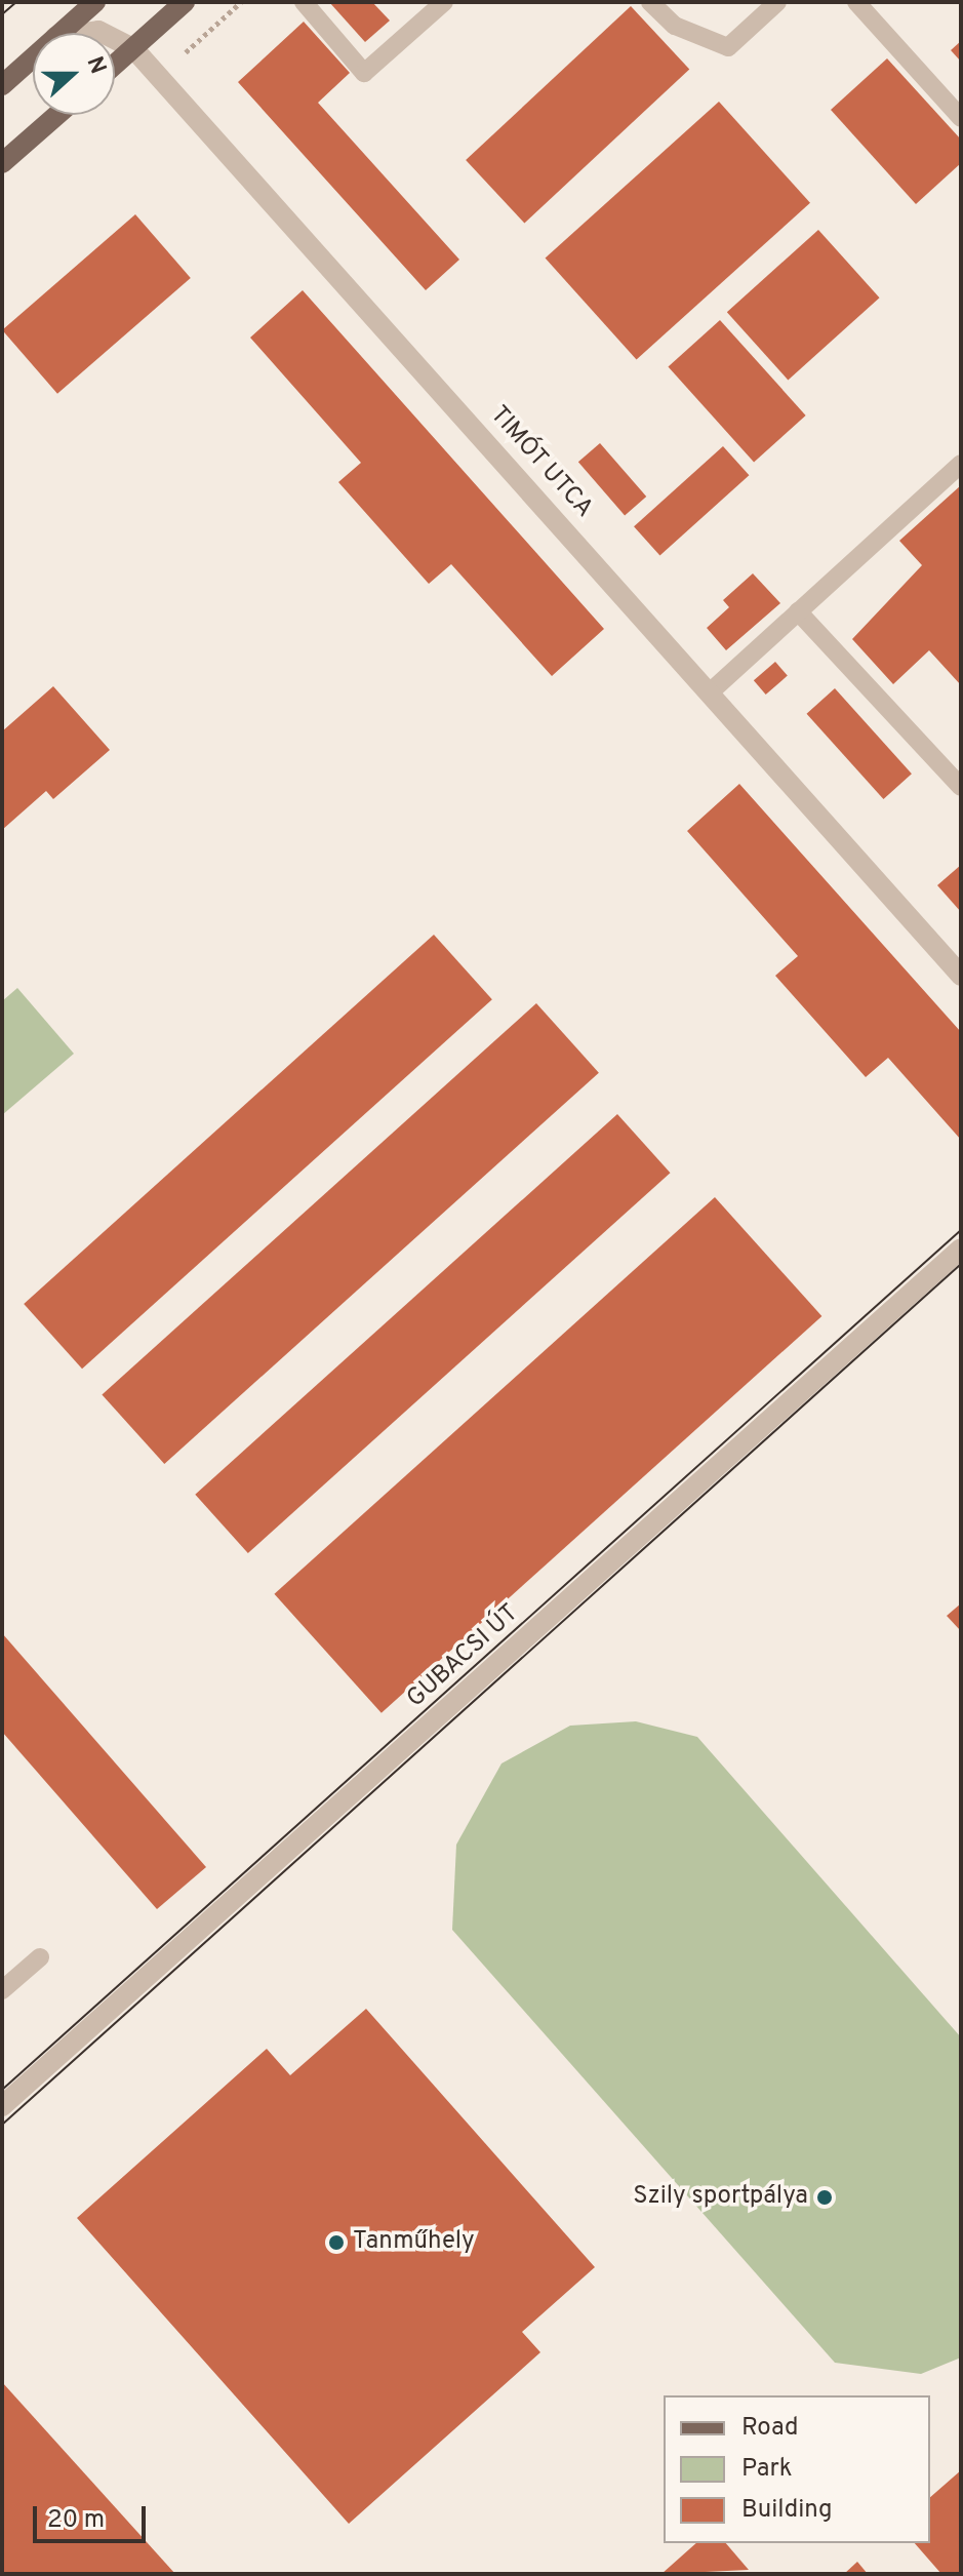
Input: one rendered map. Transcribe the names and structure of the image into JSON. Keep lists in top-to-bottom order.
{
  "streets": {
    "street": ["TIMÓT UTCA", "GUBACSI ÚT"]
  },
  "places": ["Szily sportpálya", "Tanműhely"],
  "legend": ["Road", "Park", "Building"],
  "scale_bar": "20 m",
  "north": "right"
}
